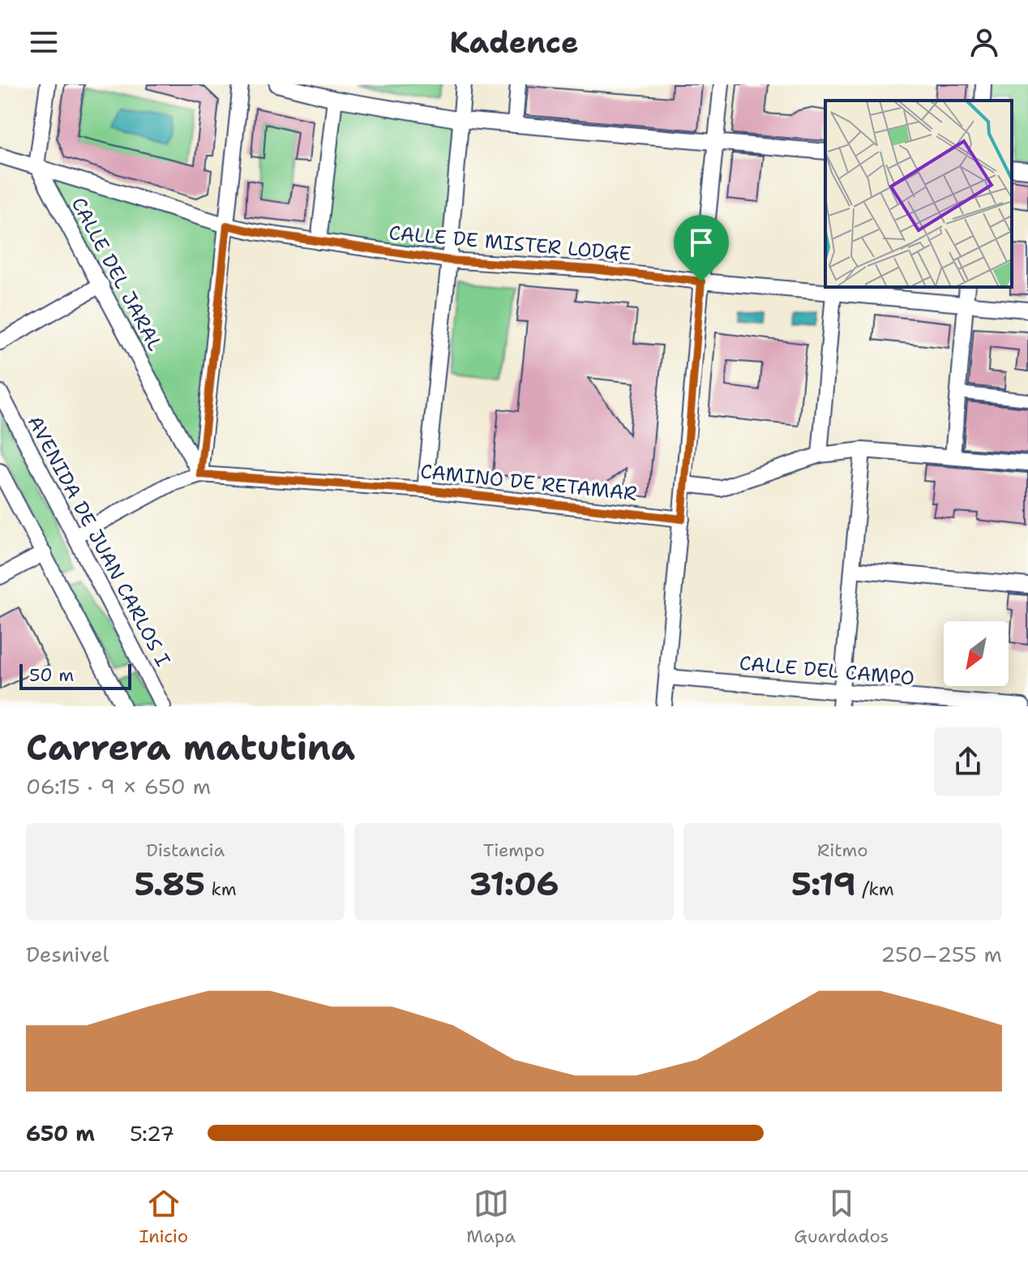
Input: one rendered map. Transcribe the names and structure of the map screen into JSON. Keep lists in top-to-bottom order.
{
  "streets": {
    "street": [
      "CALLE DE MISTER LODGE",
      "CALLE DEL JARAL",
      "CAMINO DE RETAMAR",
      "AVENIDA DE JUAN CARLOS I",
      "CALLE DEL CAMPO"
    ]
  },
  "crossings": [
    ["CALLE DE MISTER LODGE", "CALLE DEL JARAL"],
    ["CALLE DEL JARAL", "CAMINO DE RETAMAR"],
    ["CAMINO DE RETAMAR", "AVENIDA DE JUAN CARLOS I"]
  ],
  "scale_bar": "50 m",
  "north": "bottom left",
  "page": {
    "header": "Kadence",
    "scale": "50 m",
    "heading": ["Carrera matutina", "06:15 · 9 × 650 m"],
    "stats": [
      ["Distancia", "5.85 km"],
      ["Tiempo", "31:06"],
      ["Ritmo", "5:19 /km"]
    ],
    "chart": ["Desnivel", "250–255 m"],
    "list": [
      {
        "name": "650 m",
        "note": "5:27"
      }
    ],
    "tabs": ["Inicio", "Mapa", "Guardados"]
  }
}
